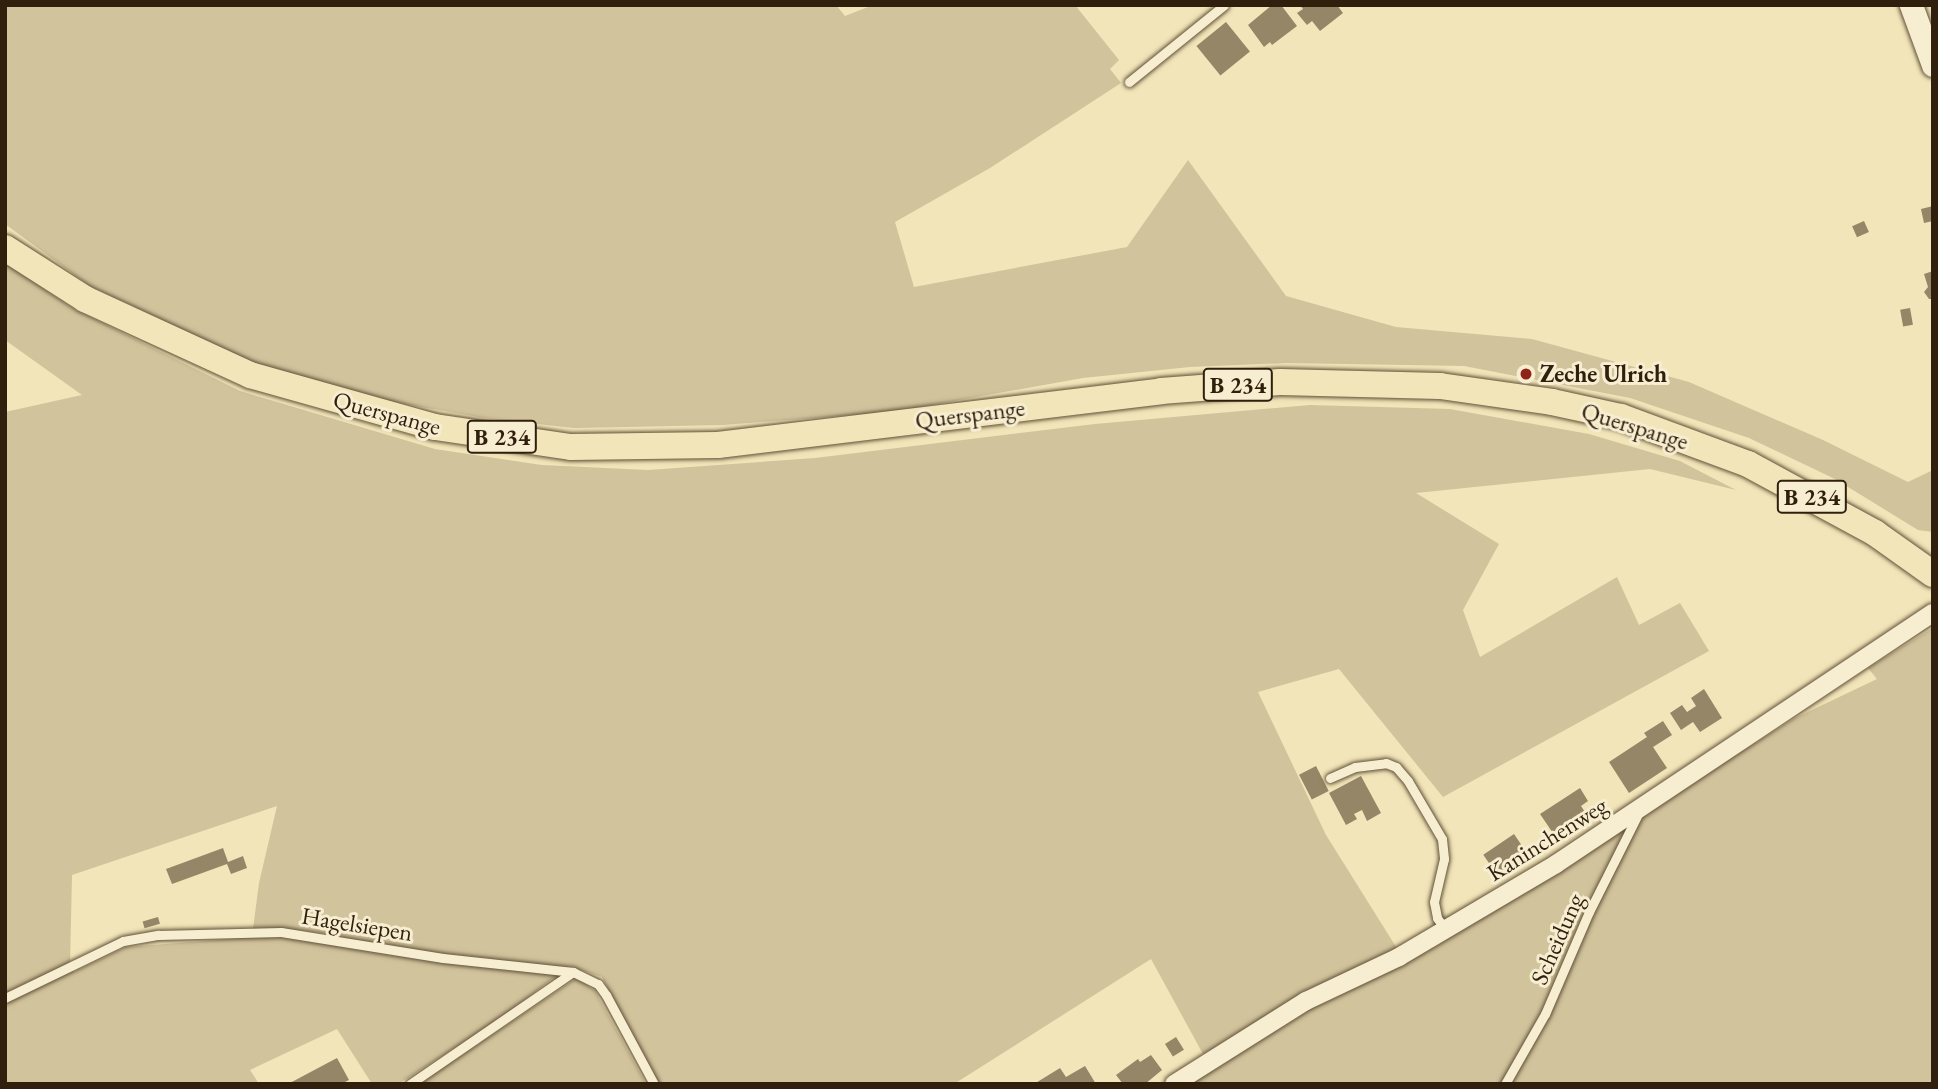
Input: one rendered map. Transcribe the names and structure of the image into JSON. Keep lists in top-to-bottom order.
{
  "streets": {
    "main road": ["B 234", "Querspange"],
    "street": ["Kaninchenweg"],
    "lane": ["Hagelsiepen", "Scheidung"]
  },
  "crossings": [
    ["Kaninchenweg", "Scheidung"]
  ],
  "places": ["Zeche Ulrich"]
}
